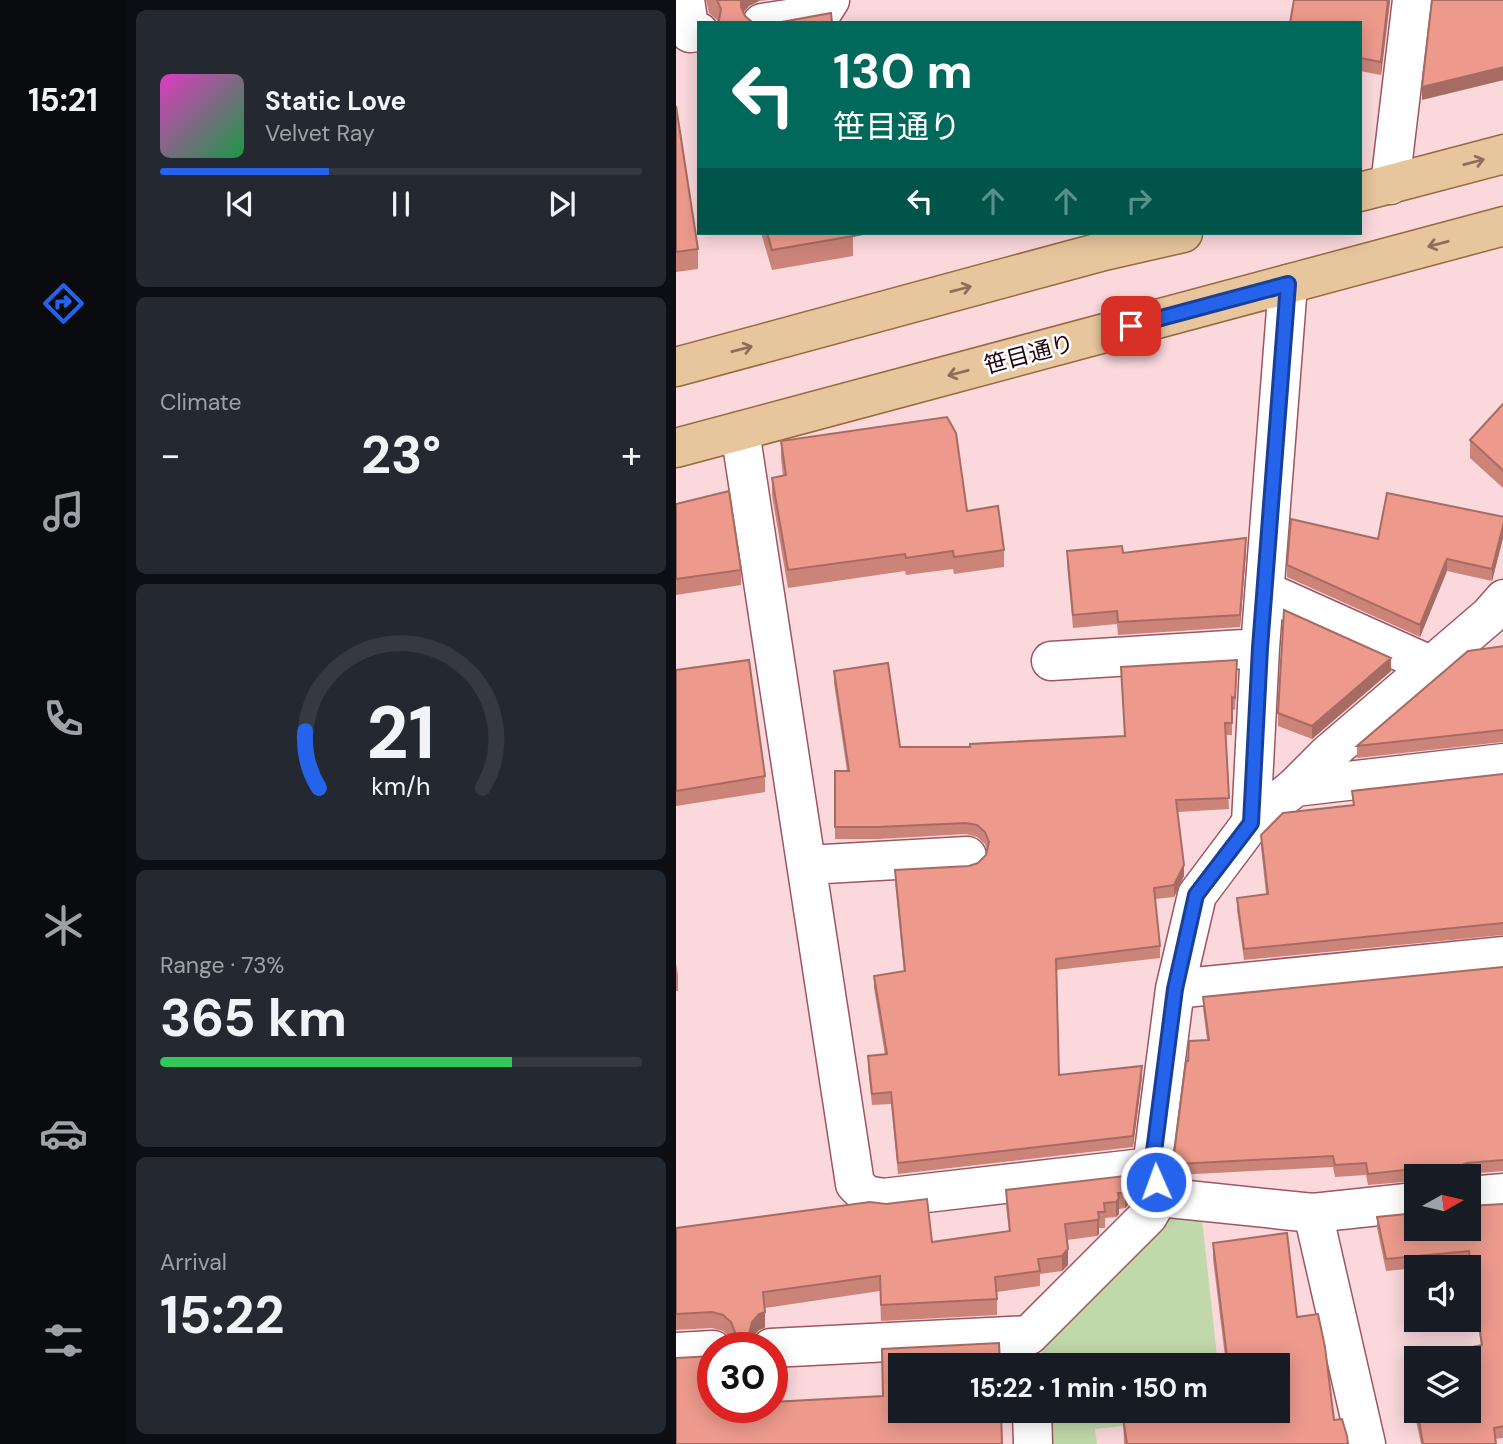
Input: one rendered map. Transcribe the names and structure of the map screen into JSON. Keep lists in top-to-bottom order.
{
  "streets": {
    "main road": ["笹目通り"]
  },
  "north": "right",
  "page": {
    "tabs": "15:21",
    "turn": ["130 m", "笹目通り"],
    "song": ["Static Love", "Velvet Ray"],
    "tile": [
      "Climate",
      ["Range · 73%", "365 km"],
      ["Arrival", "15:22"]
    ],
    "heat": ["−", "23°", "+"],
    "limit": "30",
    "trip": "15:22 · 1 min · 150 m",
    "gauge": ["21", "km/h"]
  }
}
